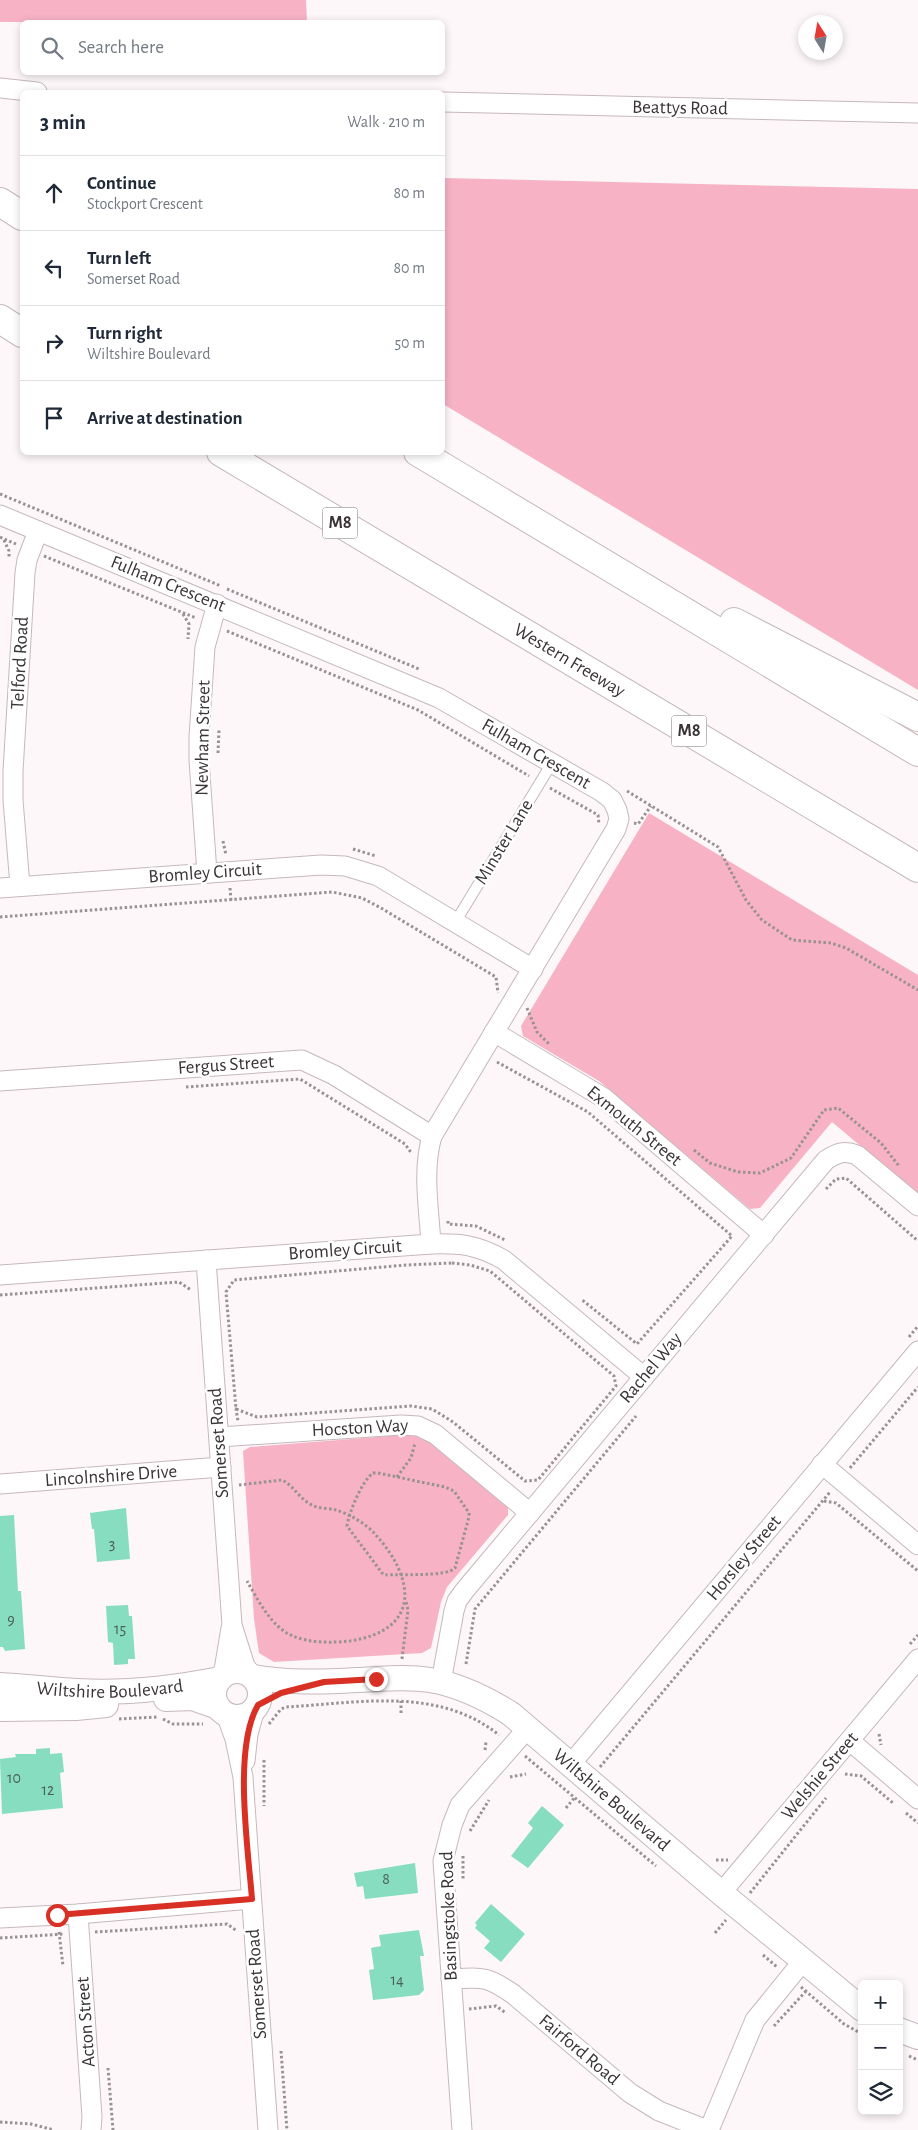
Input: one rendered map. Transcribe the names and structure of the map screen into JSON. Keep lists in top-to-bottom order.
{
  "streets": {
    "highway": ["M8", "Western Freeway"],
    "street": [
      "Beattys Road",
      "Fulham Crescent",
      "Telford Road",
      "Newham Street",
      "Bromley Circuit",
      "Fergus Street",
      "Exmouth Street",
      "Rachel Way",
      "Hocston Way",
      "Somerset Road",
      "Lincolnshire Drive",
      "Horsley Street",
      "Wiltshire Boulevard",
      "Welshie Street",
      "Basingstoke Road",
      "Acton Street",
      "Fairford Road"
    ],
    "lane": ["Minster Lane"]
  },
  "crossings": [
    ["Fulham Crescent", "Telford Road"],
    ["Fulham Crescent", "Newham Street"],
    ["Fulham Crescent", "Minster Lane"],
    ["Fulham Crescent", "Bromley Circuit"],
    ["Fulham Crescent", "Fergus Street"],
    ["Fulham Crescent", "Exmouth Street"],
    ["Telford Road", "Bromley Circuit"],
    ["Newham Street", "Bromley Circuit"],
    ["Minster Lane", "Bromley Circuit"],
    ["Bromley Circuit", "Rachel Way"],
    ["Bromley Circuit", "Somerset Road"],
    ["Exmouth Street", "Rachel Way"],
    ["Rachel Way", "Hocston Way"],
    ["Rachel Way", "Wiltshire Boulevard"],
    ["Hocston Way", "Somerset Road"],
    ["Somerset Road", "Lincolnshire Drive"],
    ["Somerset Road", "Wiltshire Boulevard"],
    ["Horsley Street", "Wiltshire Boulevard"],
    ["Wiltshire Boulevard", "Welshie Street"],
    ["Wiltshire Boulevard", "Basingstoke Road"],
    ["Basingstoke Road", "Fairford Road"]
  ],
  "house_numbers": [
    "3",
    "9",
    "15",
    "10",
    "12",
    "8",
    "14"
  ],
  "north": "top",
  "page": {
    "search": "Search here",
    "heading": ["3 min", "Walk · 210 m"],
    "list": [
      ["Continue", "Stockport Crescent", "80 m"],
      ["Turn left", "Somerset Road", "80 m"],
      ["Turn right", "Wiltshire Boulevard", "50 m"],
      "Arrive at destination"
    ],
    "map_buttons": ["+", "−"]
  }
}
